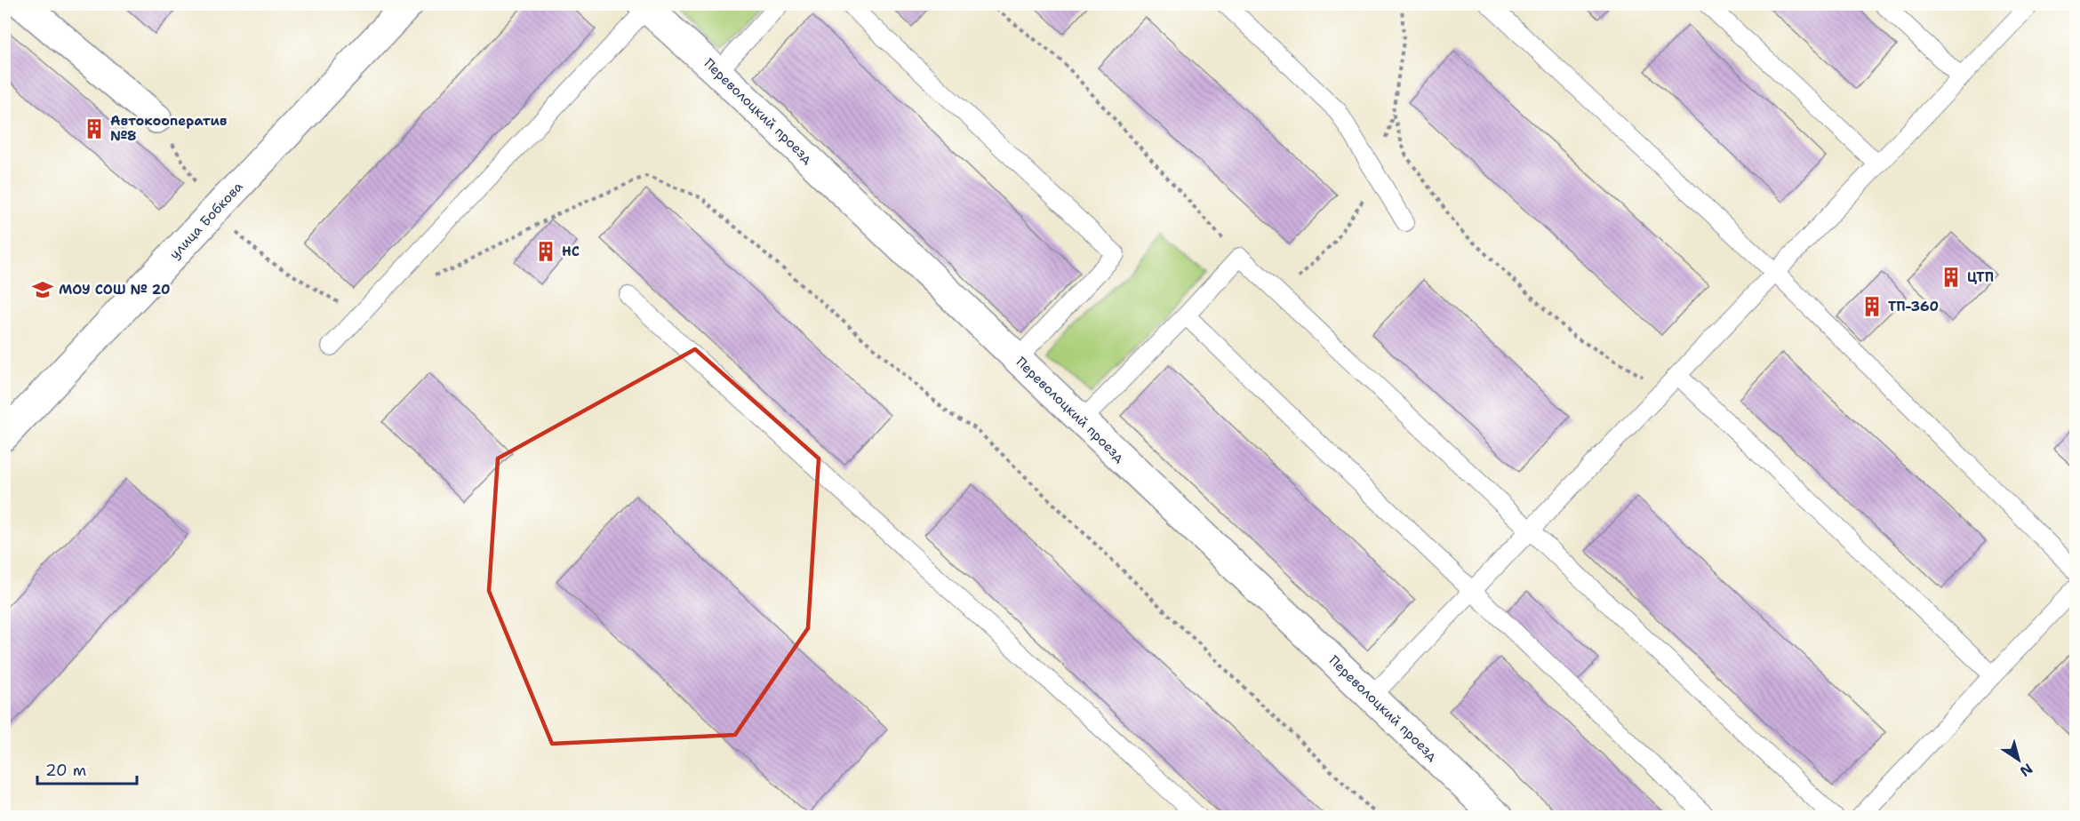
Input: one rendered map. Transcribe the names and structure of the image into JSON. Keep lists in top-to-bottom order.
{
  "streets": {
    "street": ["Переволоцкий проезд", "улица Бобкова"]
  },
  "places": {
    "building": [
      "Автокооператив №8",
      "НС",
      "ЦТП",
      "ТП-360"
    ],
    "school or university": ["МОУ СОШ № 20"]
  },
  "scale_bar": "20 m",
  "north": "bottom right"
}
